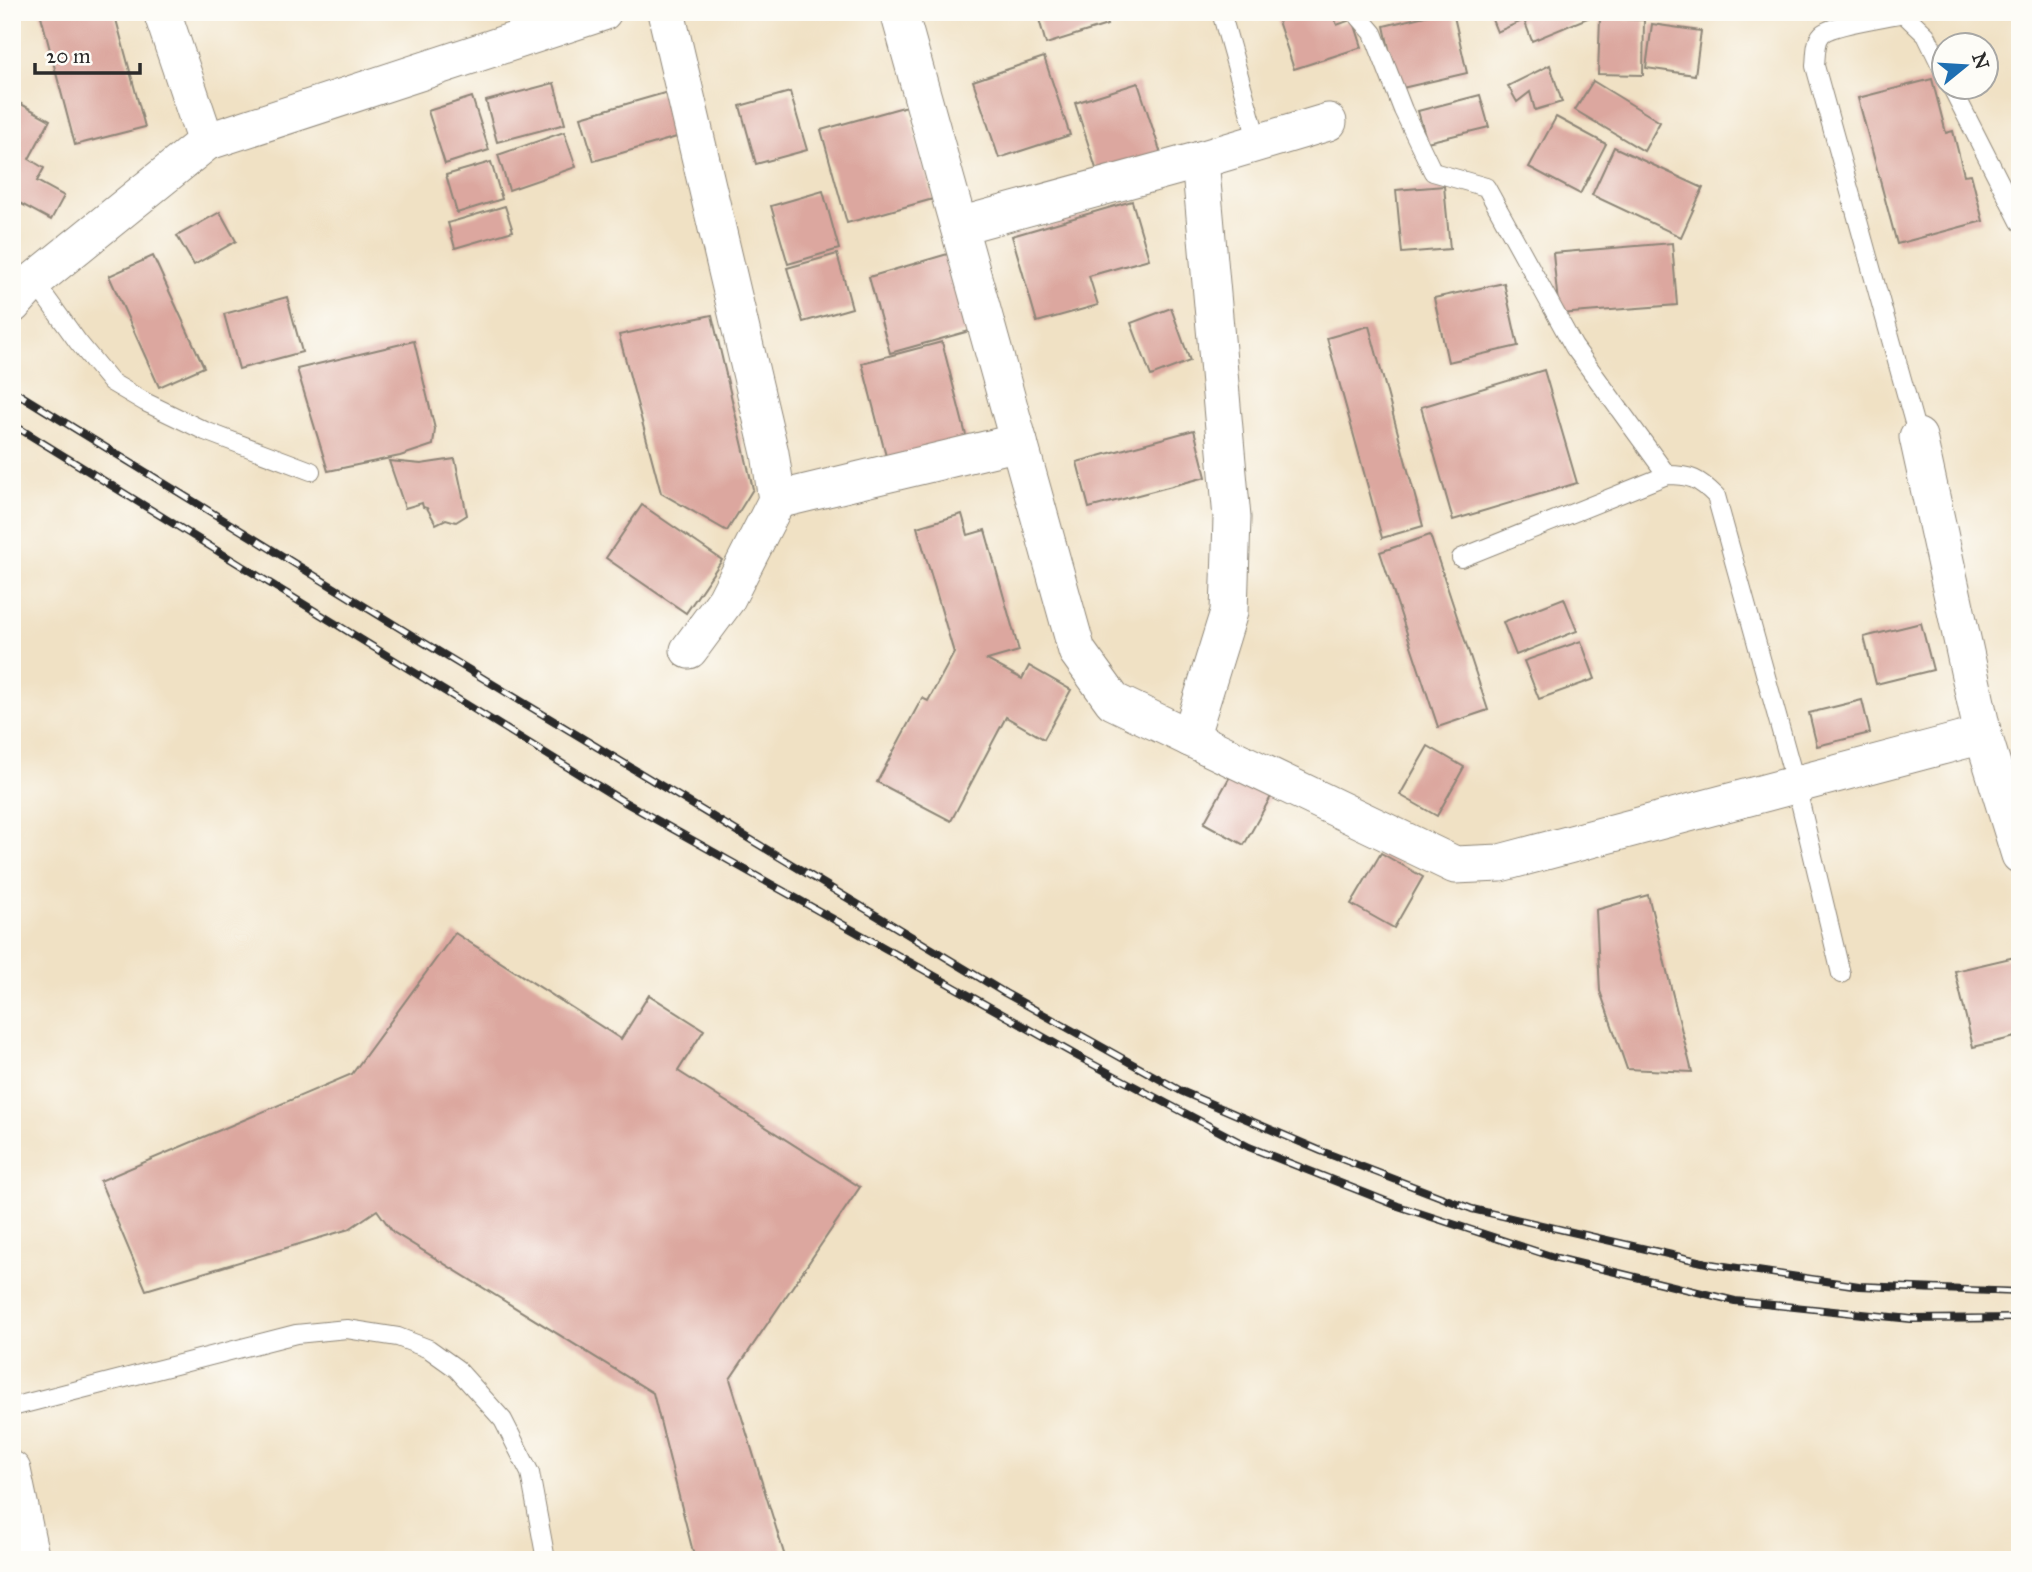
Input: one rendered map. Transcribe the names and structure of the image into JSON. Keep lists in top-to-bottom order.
{
  "scale_bar": "20 m",
  "north": "right"
}
